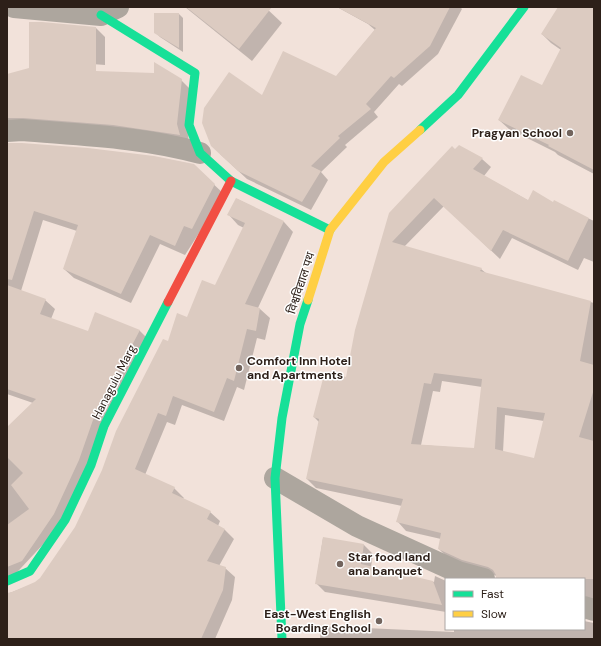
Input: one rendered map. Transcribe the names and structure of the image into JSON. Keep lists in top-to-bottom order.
{
  "streets": {
    "street": ["विश्वविद्याल पथ", "Hanagulu Marg"]
  },
  "places": [
    "Pragyan School",
    "Comfort Inn Hotel and Apartments",
    "Star food land ana banquet",
    "East-West English Boarding School"
  ],
  "legend": ["Fast", "Slow"]
}
